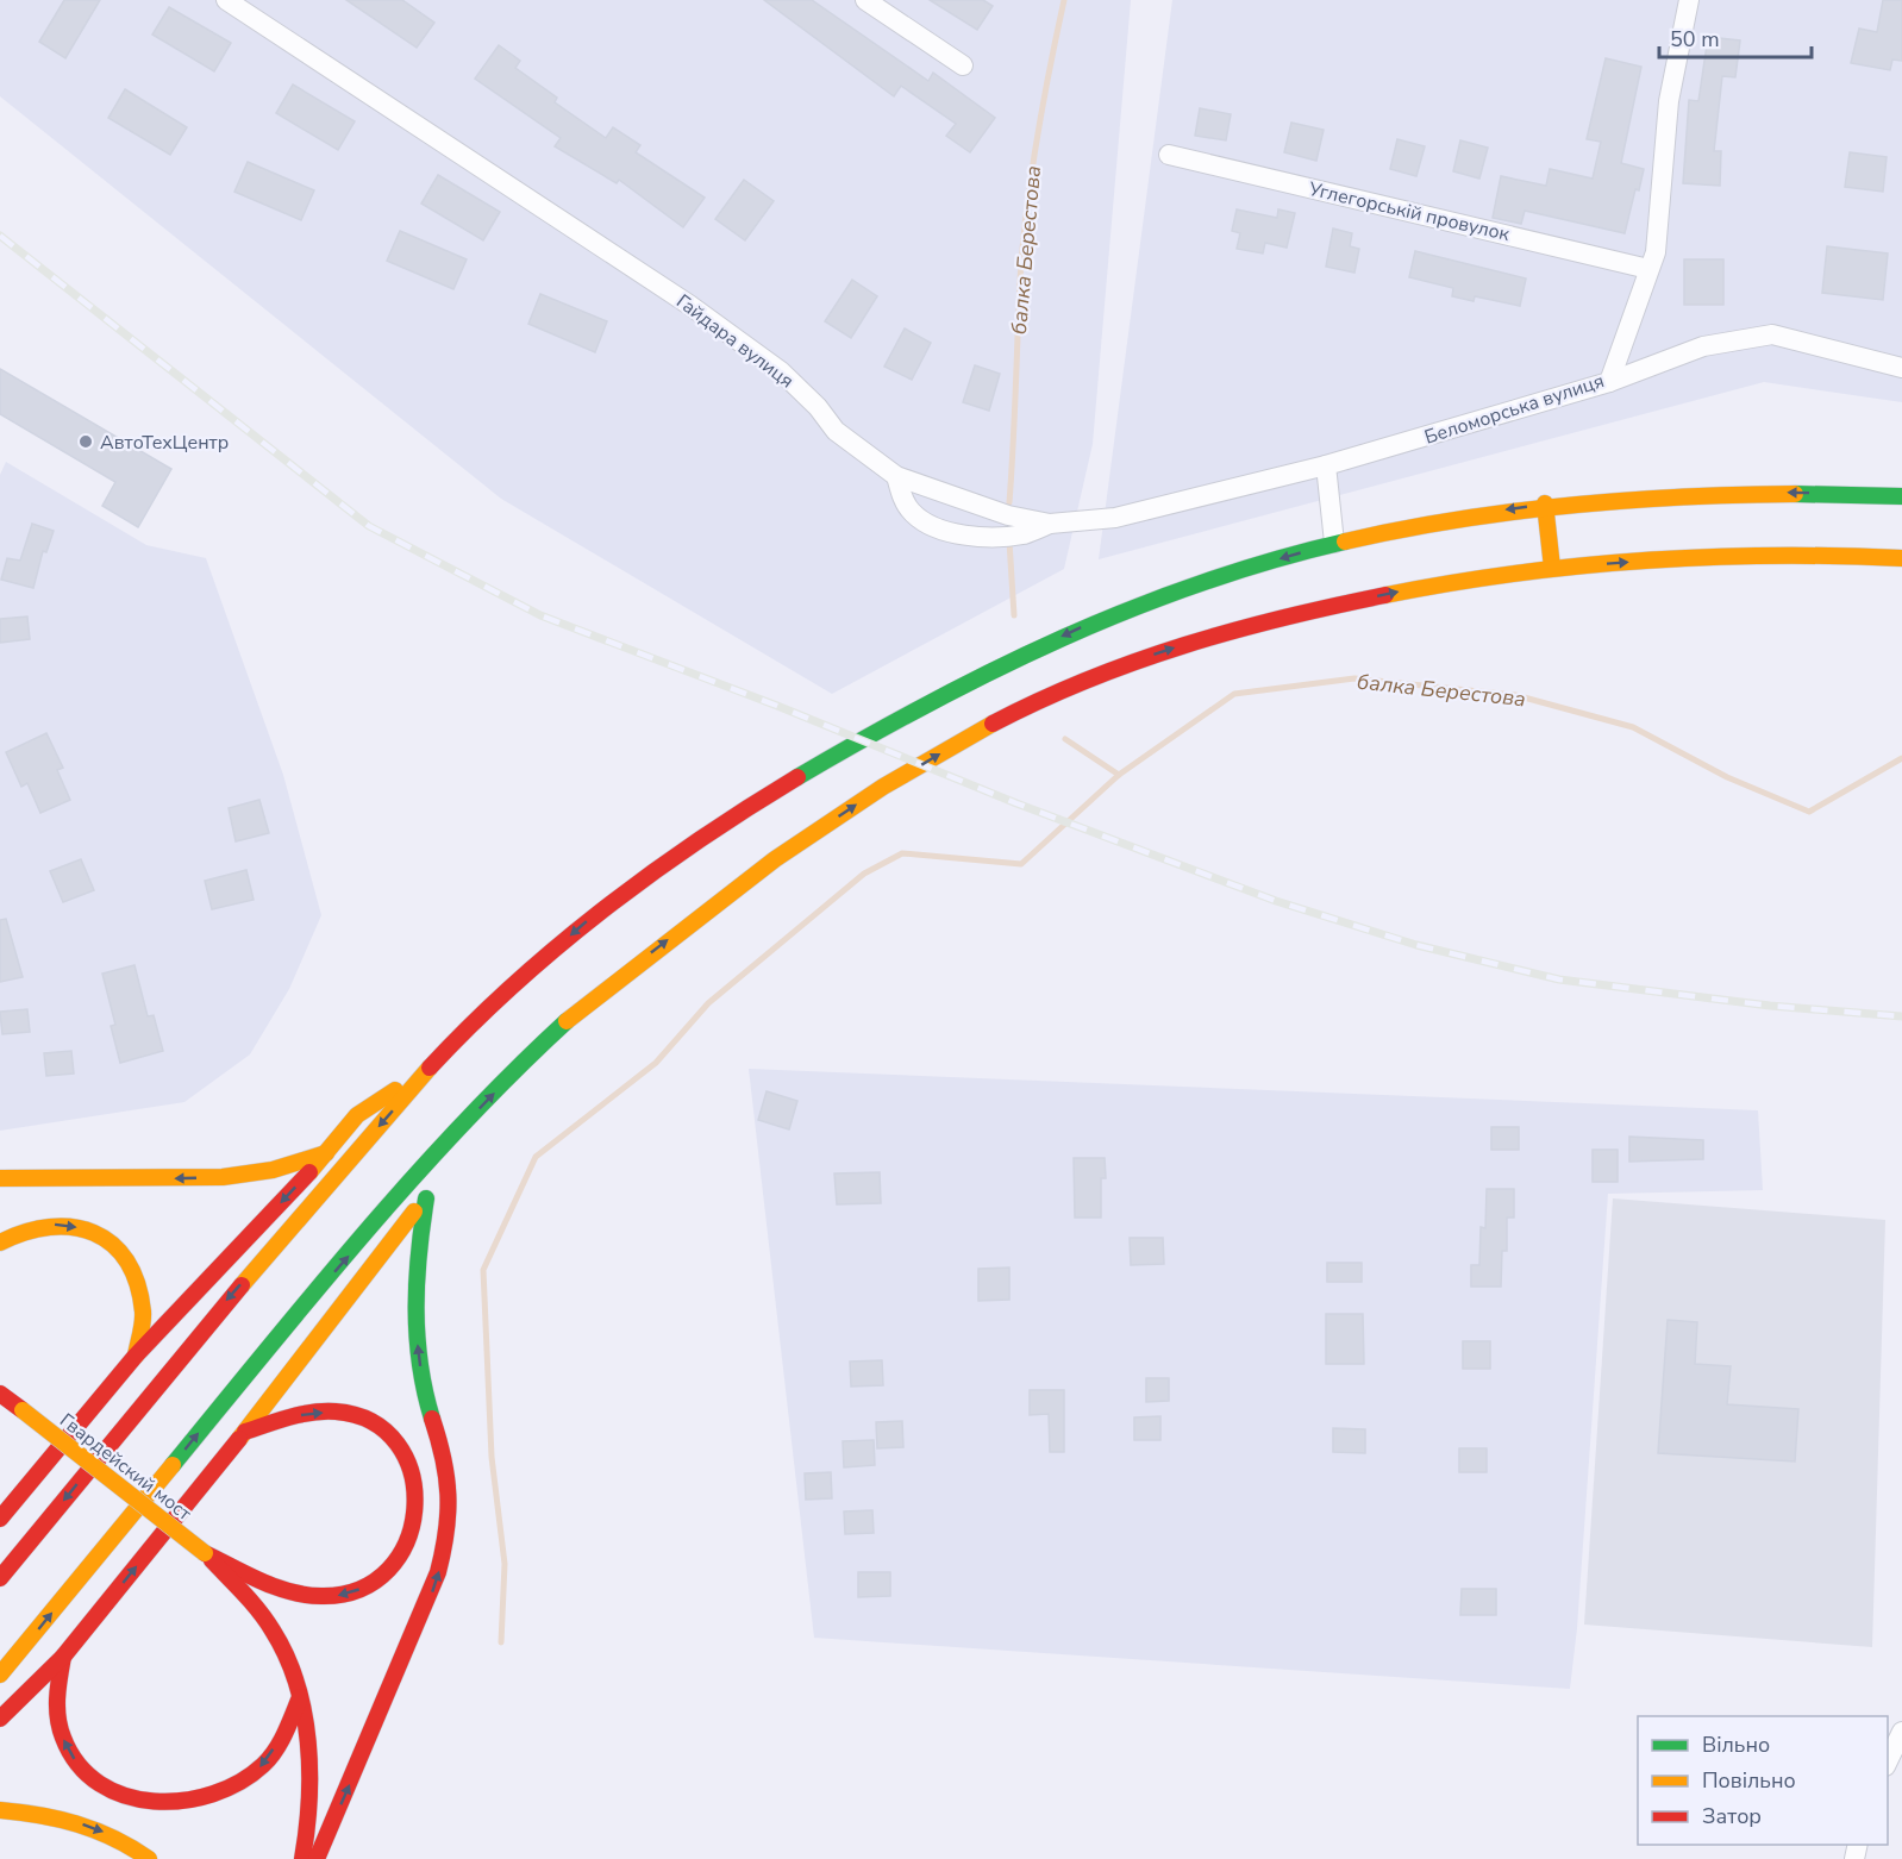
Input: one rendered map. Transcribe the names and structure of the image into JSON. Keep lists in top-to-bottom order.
{
  "streets": {
    "main road": ["Гвардейский мост"],
    "street": ["Углегорськiй провулок", "Гайдара вулиця", "Беломорська вулиця"]
  },
  "crossings": [
    ["Углегорськiй провулок", "Беломорська вулиця"],
    ["Гайдара вулиця", "Беломорська вулиця"]
  ],
  "water": ["балка Берестова"],
  "places": ["АвтоТехЦентр"],
  "legend": ["Вільно", "Повільно", "Затор"],
  "scale_bar": "50 m"
}
